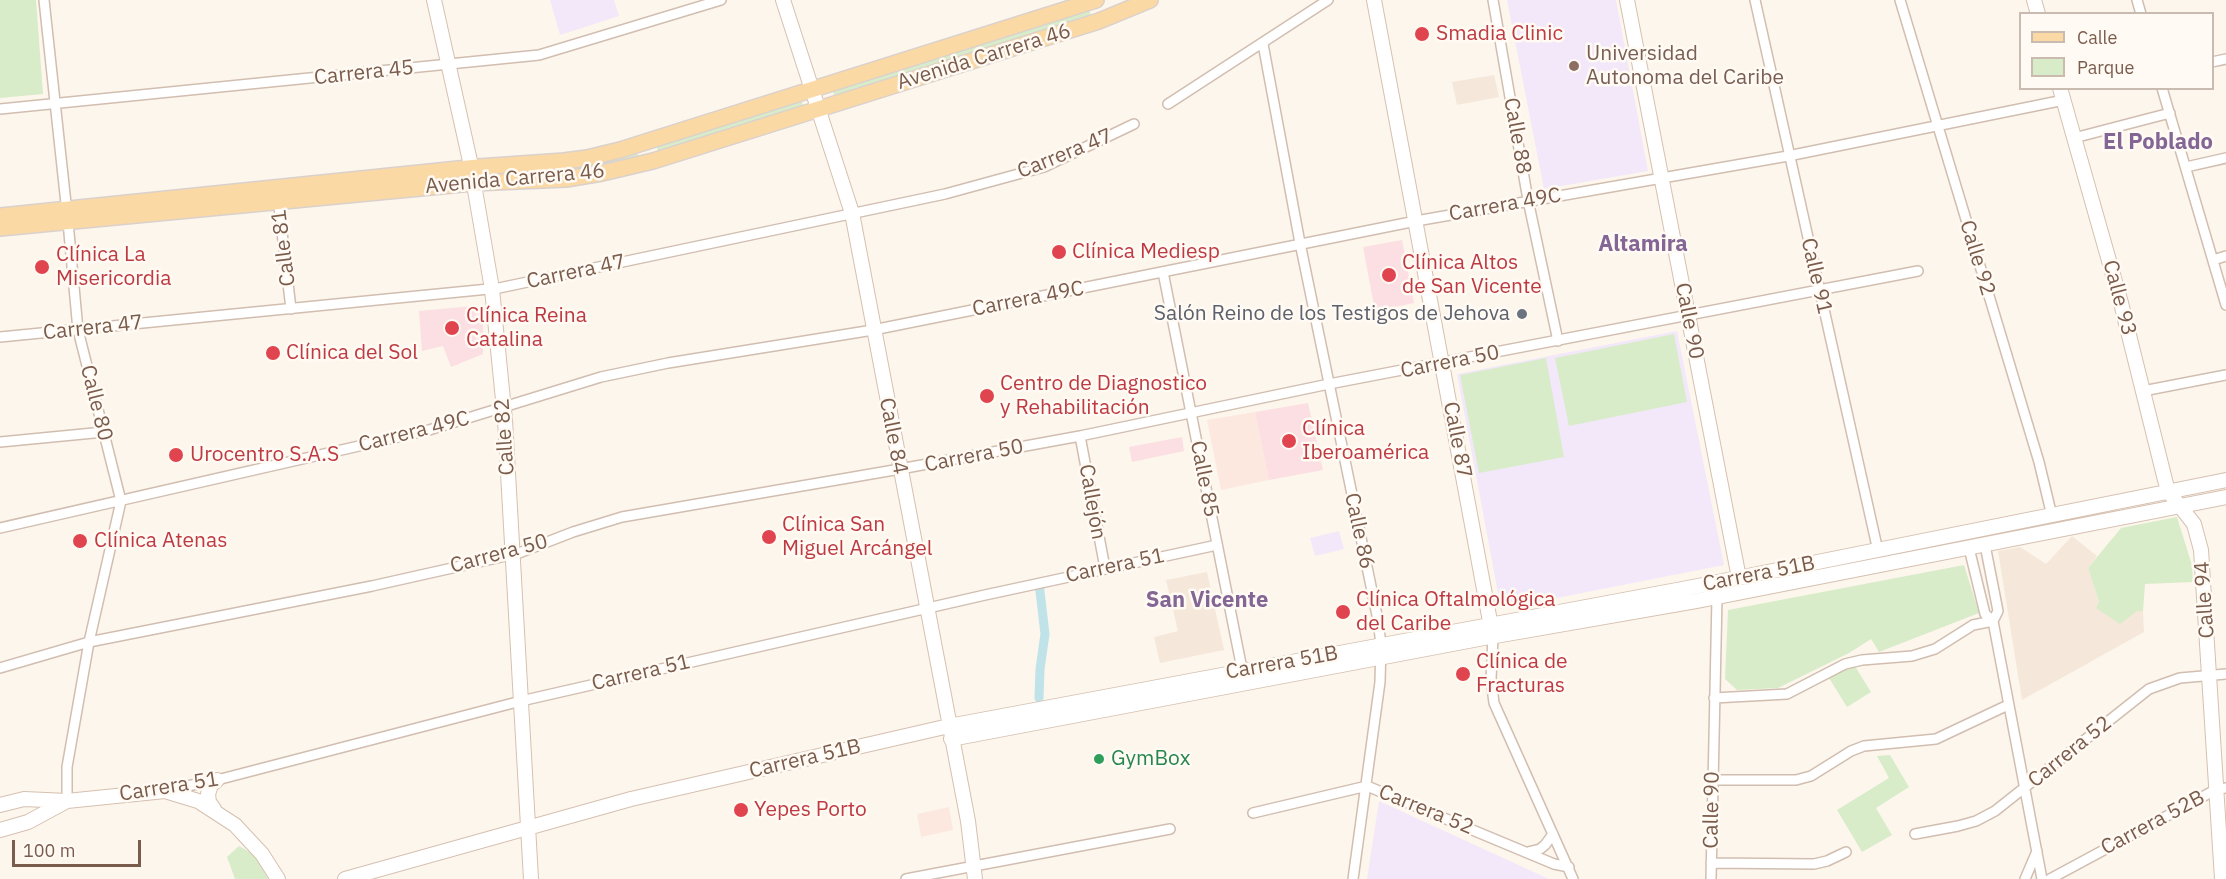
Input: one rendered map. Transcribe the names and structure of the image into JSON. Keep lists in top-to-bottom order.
{
  "streets": {
    "main road": [
      "Avenida Carrera 46",
      "Calle 93",
      "Calle 90",
      "Calle 84",
      "Calle 82",
      "Calle 87",
      "Carrera 51",
      "Carrera 51B",
      "Calle 94"
    ],
    "street": [
      "Carrera 45",
      "Calle 88",
      "Carrera 47",
      "Carrera 49C",
      "Calle 81",
      "Calle 92",
      "Calle 91",
      "Carrera 50",
      "Calle 80",
      "Calle 85",
      "Callejón",
      "Calle 86",
      "Carrera 52",
      "Carrera 52B"
    ]
  },
  "crossings": [
    ["Avenida Carrera 46", "Calle 81"],
    ["Avenida Carrera 46", "Calle 80"],
    ["Avenida Carrera 46", "Calle 84"],
    ["Avenida Carrera 46", "Calle 82"],
    ["Carrera 45", "Calle 80"],
    ["Carrera 45", "Calle 82"],
    ["Calle 88", "Carrera 49C"],
    ["Calle 88", "Carrera 50"],
    ["Carrera 47", "Calle 81"],
    ["Carrera 47", "Calle 80"],
    ["Carrera 47", "Calle 84"],
    ["Carrera 47", "Calle 82"],
    ["Carrera 49C", "Calle 92"],
    ["Carrera 49C", "Calle 91"],
    ["Carrera 49C", "Calle 93"],
    ["Carrera 49C", "Calle 90"],
    ["Carrera 49C", "Calle 80"],
    ["Carrera 49C", "Calle 84"],
    ["Carrera 49C", "Calle 82"],
    ["Carrera 49C", "Calle 87"],
    ["Carrera 49C", "Calle 85"],
    ["Carrera 49C", "Calle 86"],
    ["Calle 92", "Carrera 51B"],
    ["Calle 91", "Carrera 50"],
    ["Calle 91", "Carrera 51B"],
    ["Calle 93", "Carrera 51B"],
    ["Calle 93", "Calle 94"],
    ["Calle 90", "Carrera 50"],
    ["Calle 90", "Carrera 51B"],
    ["Carrera 50", "Calle 80"],
    ["Carrera 50", "Calle 84"],
    ["Carrera 50", "Calle 82"],
    ["Carrera 50", "Calle 87"],
    ["Carrera 50", "Calle 85"],
    ["Carrera 50", "Callejón"],
    ["Carrera 50", "Calle 86"],
    ["Calle 80", "Carrera 51"],
    ["Calle 84", "Carrera 51"],
    ["Calle 84", "Carrera 51B"],
    ["Calle 82", "Carrera 51"],
    ["Calle 82", "Carrera 51B"],
    ["Calle 87", "Carrera 51B"],
    ["Calle 87", "Carrera 52"],
    ["Calle 85", "Carrera 51"],
    ["Calle 85", "Carrera 51B"],
    ["Callejón", "Carrera 51"],
    ["Calle 86", "Carrera 51B"],
    ["Calle 86", "Carrera 52"],
    ["Carrera 51B", "Calle 94"],
    ["Calle 94", "Carrera 52"],
    ["Calle 94", "Carrera 52B"]
  ],
  "districts": ["El Poblado", "Altamira", "San Vicente"],
  "places": [
    "Smadia Clinic",
    "Universidad Autonoma del Caribe",
    "Clínica Mediesp",
    "Clínica La Misericordia",
    "Clínica Altos de San Vicente",
    "Salón Reino de los Testigos de Jehova",
    "Clínica Reina Catalina",
    "Clínica del Sol",
    "Centro de Diagnostico y Rehabilitación",
    "Clínica Iberoamérica",
    "Urocentro S.A.S",
    "Clínica San Miguel Arcángel",
    "Clínica Atenas",
    "Clínica Oftalmológica del Caribe",
    "Clínica de Fracturas",
    "GymBox",
    "Yepes Porto"
  ],
  "legend": ["Calle", "Parque"],
  "scale_bar": "100 m"
}
